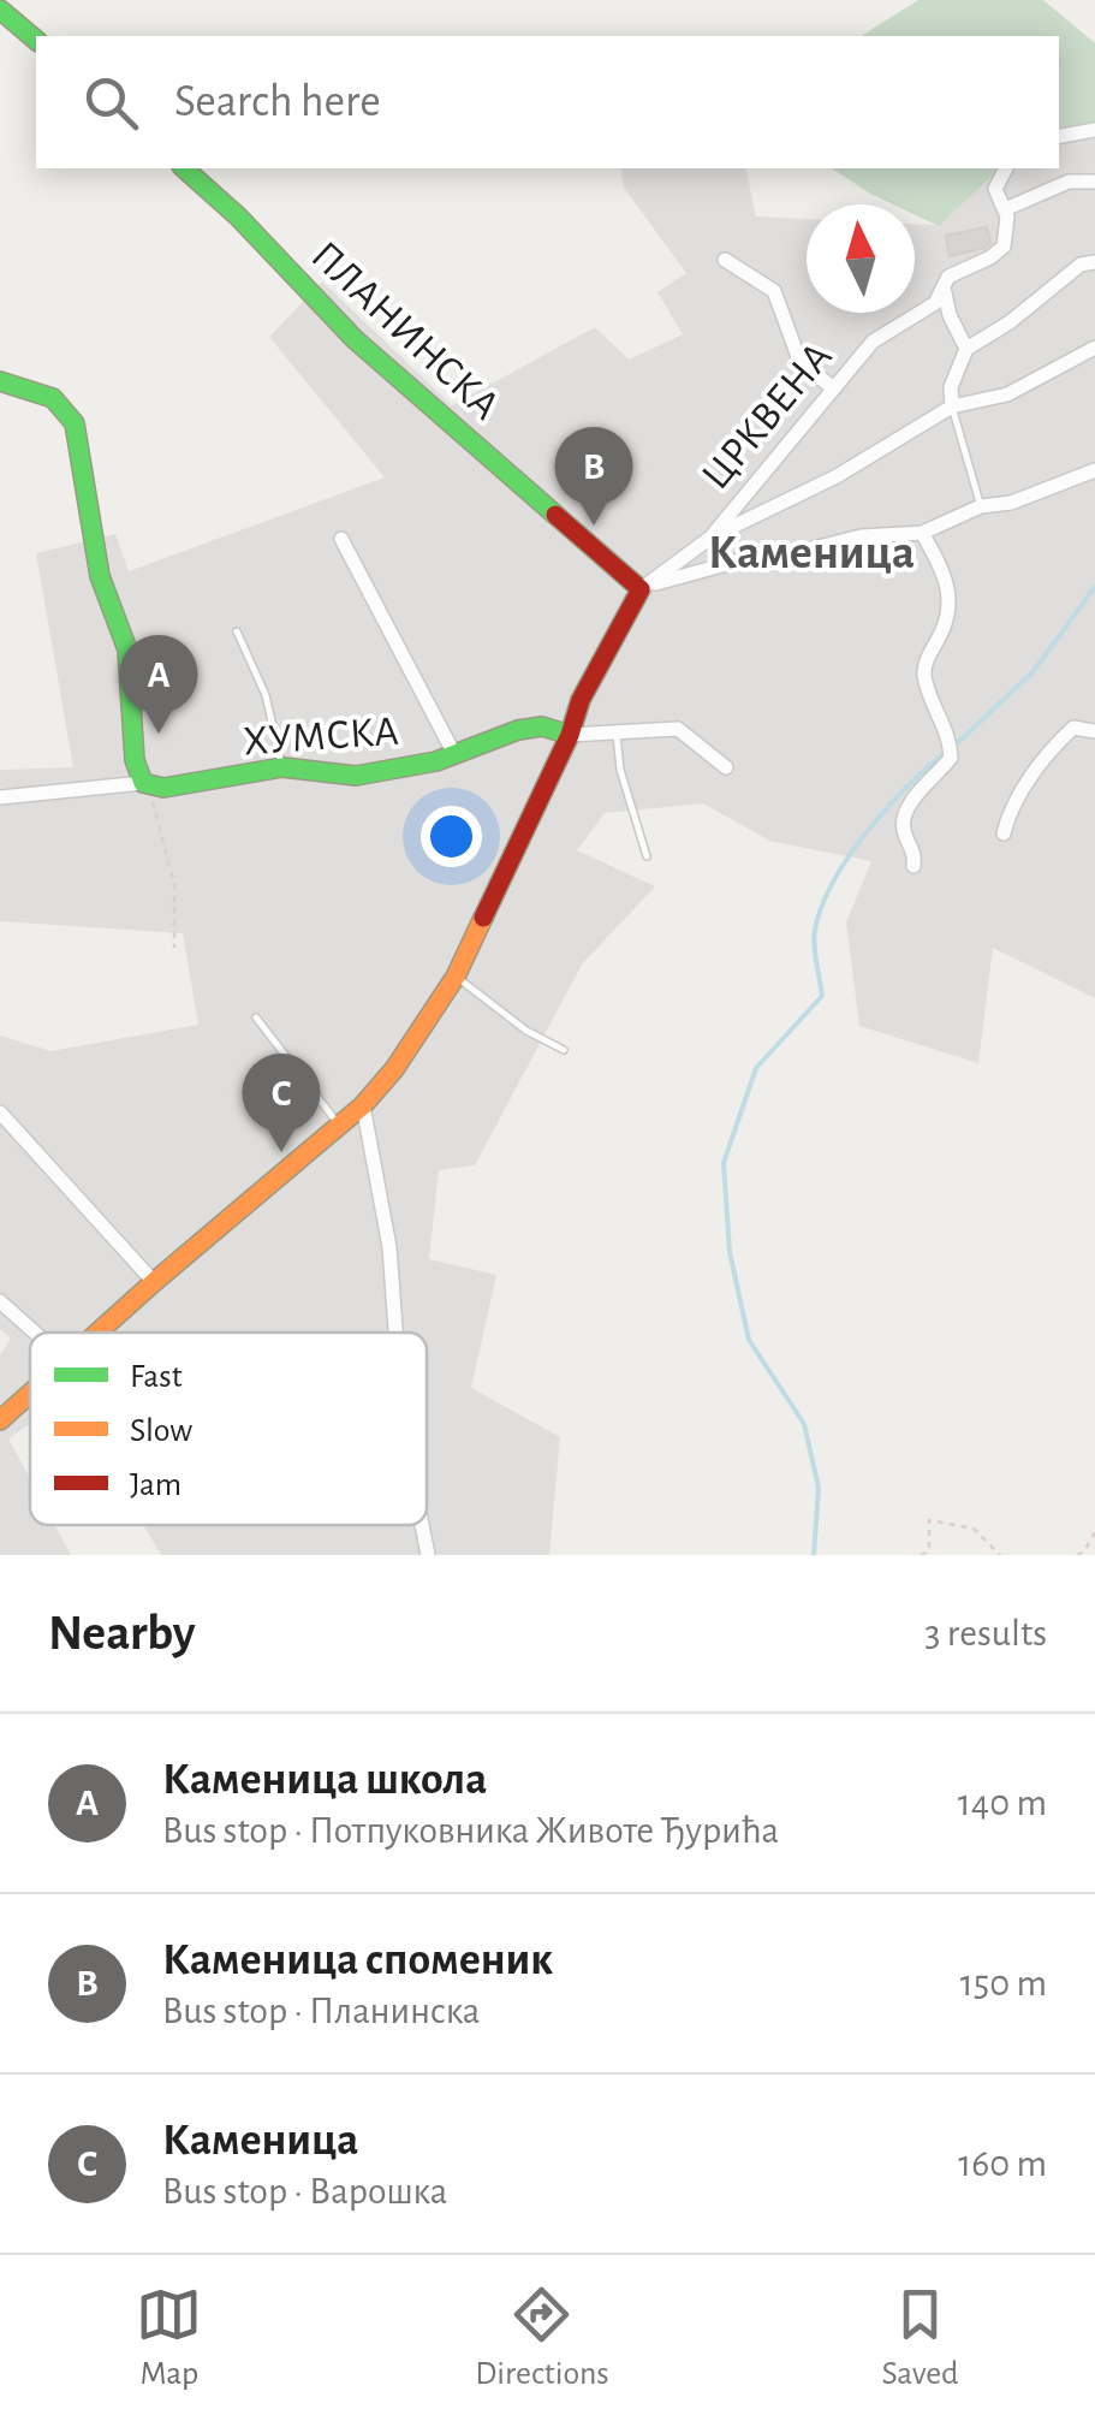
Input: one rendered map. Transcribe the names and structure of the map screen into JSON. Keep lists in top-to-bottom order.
{
  "streets": {
    "street": ["ПЛАНИНСКА", "ЦРКВЕНА", "ХУМСКА"]
  },
  "crossings": [
    ["ПЛАНИНСКА", "ЦРКВЕНА"],
    ["ЦРКВЕНА", "ХУМСКА"]
  ],
  "districts": ["Каменица"],
  "legend": ["Fast", "Slow", "Jam"],
  "north": "top",
  "page": {
    "search": "Search here",
    "pins": ["B", "A", "C"],
    "heading": ["Nearby", "3 results"],
    "list": [
      {
        "mark": "A",
        "name": "Каменица школа",
        "note": "Bus stop · Потпуковника Животе Ђурића",
        "value": "140 m"
      },
      {
        "mark": "B",
        "name": "Каменица споменик",
        "note": "Bus stop · Планинска",
        "value": "150 m"
      },
      {
        "mark": "C",
        "name": "Каменица",
        "note": "Bus stop · Варошка",
        "value": "160 m"
      }
    ],
    "nav": ["Map", "Directions", "Saved"]
  }
}
